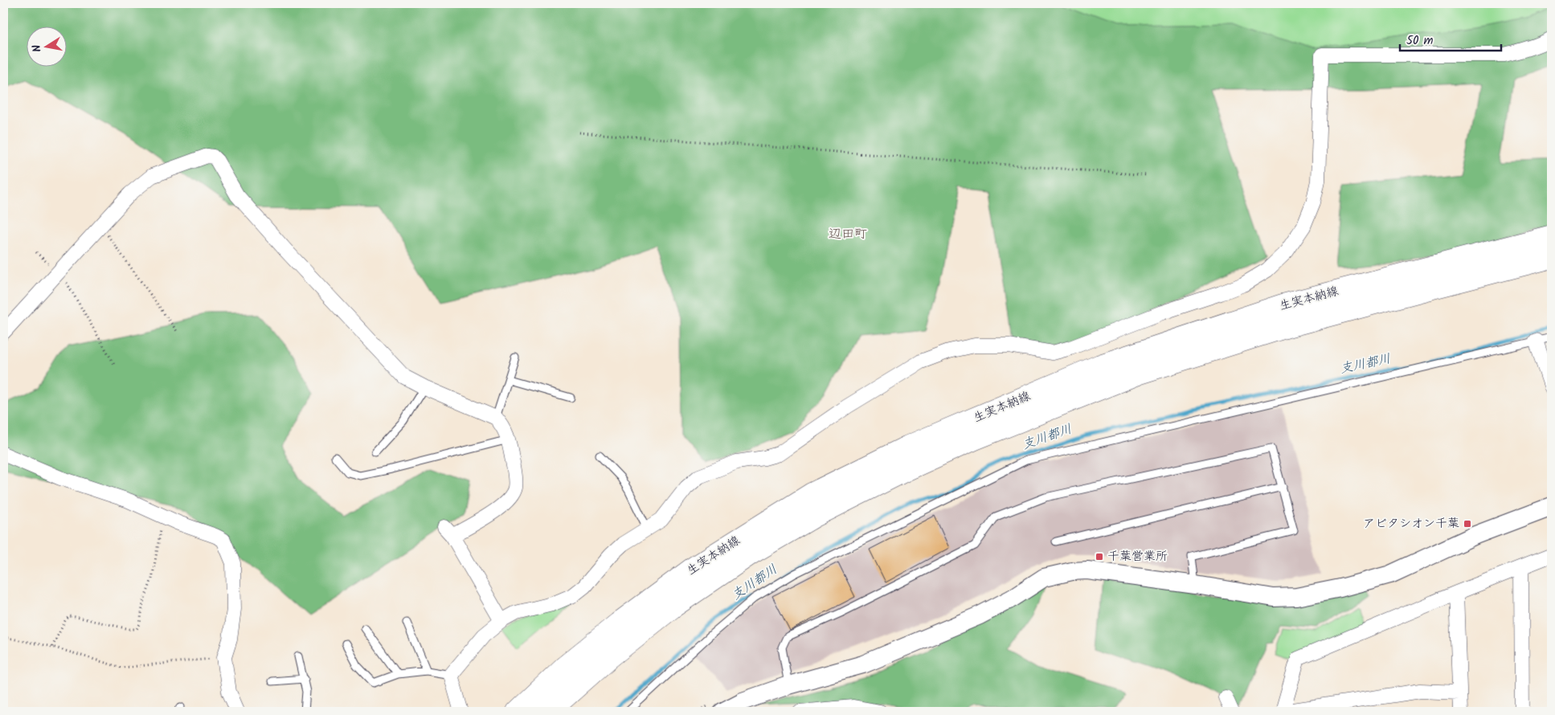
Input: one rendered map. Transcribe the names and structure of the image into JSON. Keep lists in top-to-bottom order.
{
  "streets": {
    "main road": ["生実本納線"]
  },
  "districts": ["辺田町"],
  "water": ["支川都川"],
  "places": {
    "transit": ["アビタシオン千葉", "千葉営業所"]
  },
  "scale_bar": "50 m",
  "north": "left"
}
